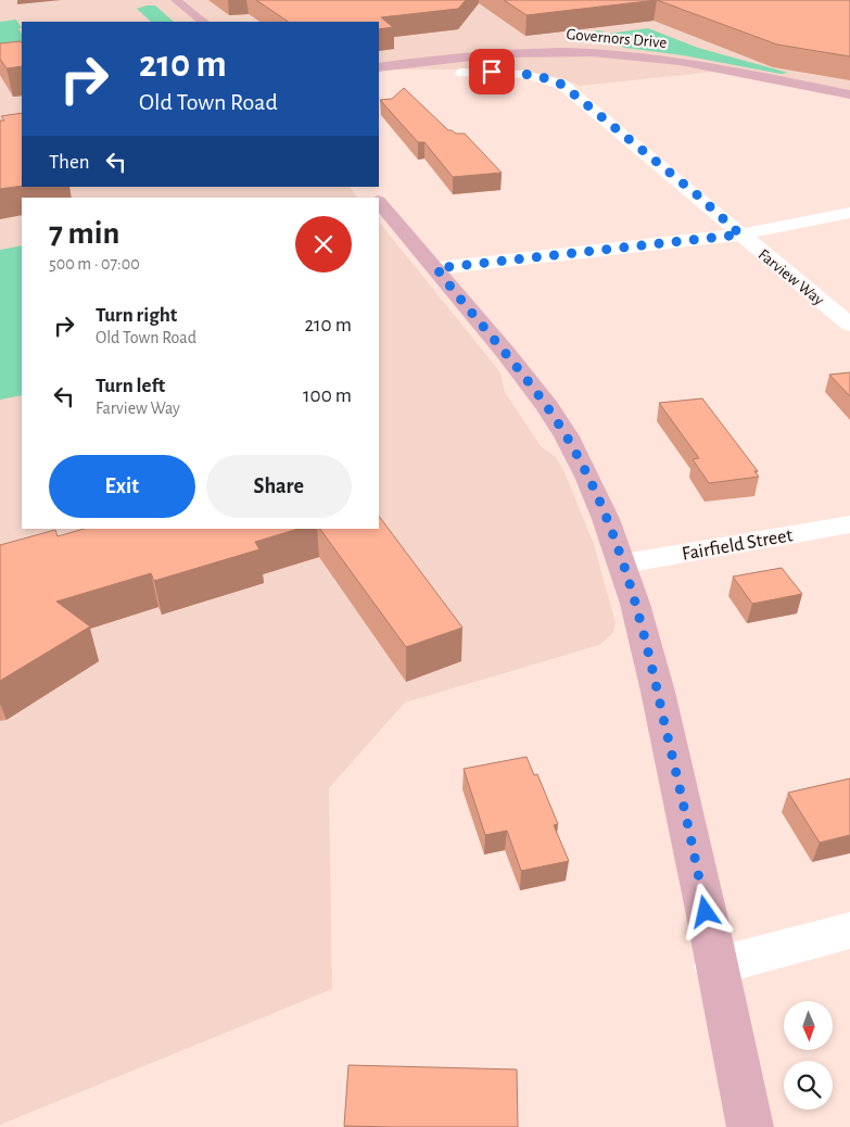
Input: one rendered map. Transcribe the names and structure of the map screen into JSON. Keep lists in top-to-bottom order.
{
  "streets": {
    "main road": ["Governors Drive"],
    "street": ["Farview Way", "Fairfield Street"]
  },
  "north": "bottom",
  "page": {
    "turn": ["210 m", "Old Town Road"],
    "then": "Then",
    "heading": ["7 min", "500 m · 07:00"],
    "list": [
      {
        "name": "Turn right",
        "note": "Old Town Road",
        "value": "210 m"
      },
      {
        "name": "Turn left",
        "note": "Farview Way",
        "value": "100 m"
      }
    ],
    "buttons": ["Exit", "Share"]
  }
}
